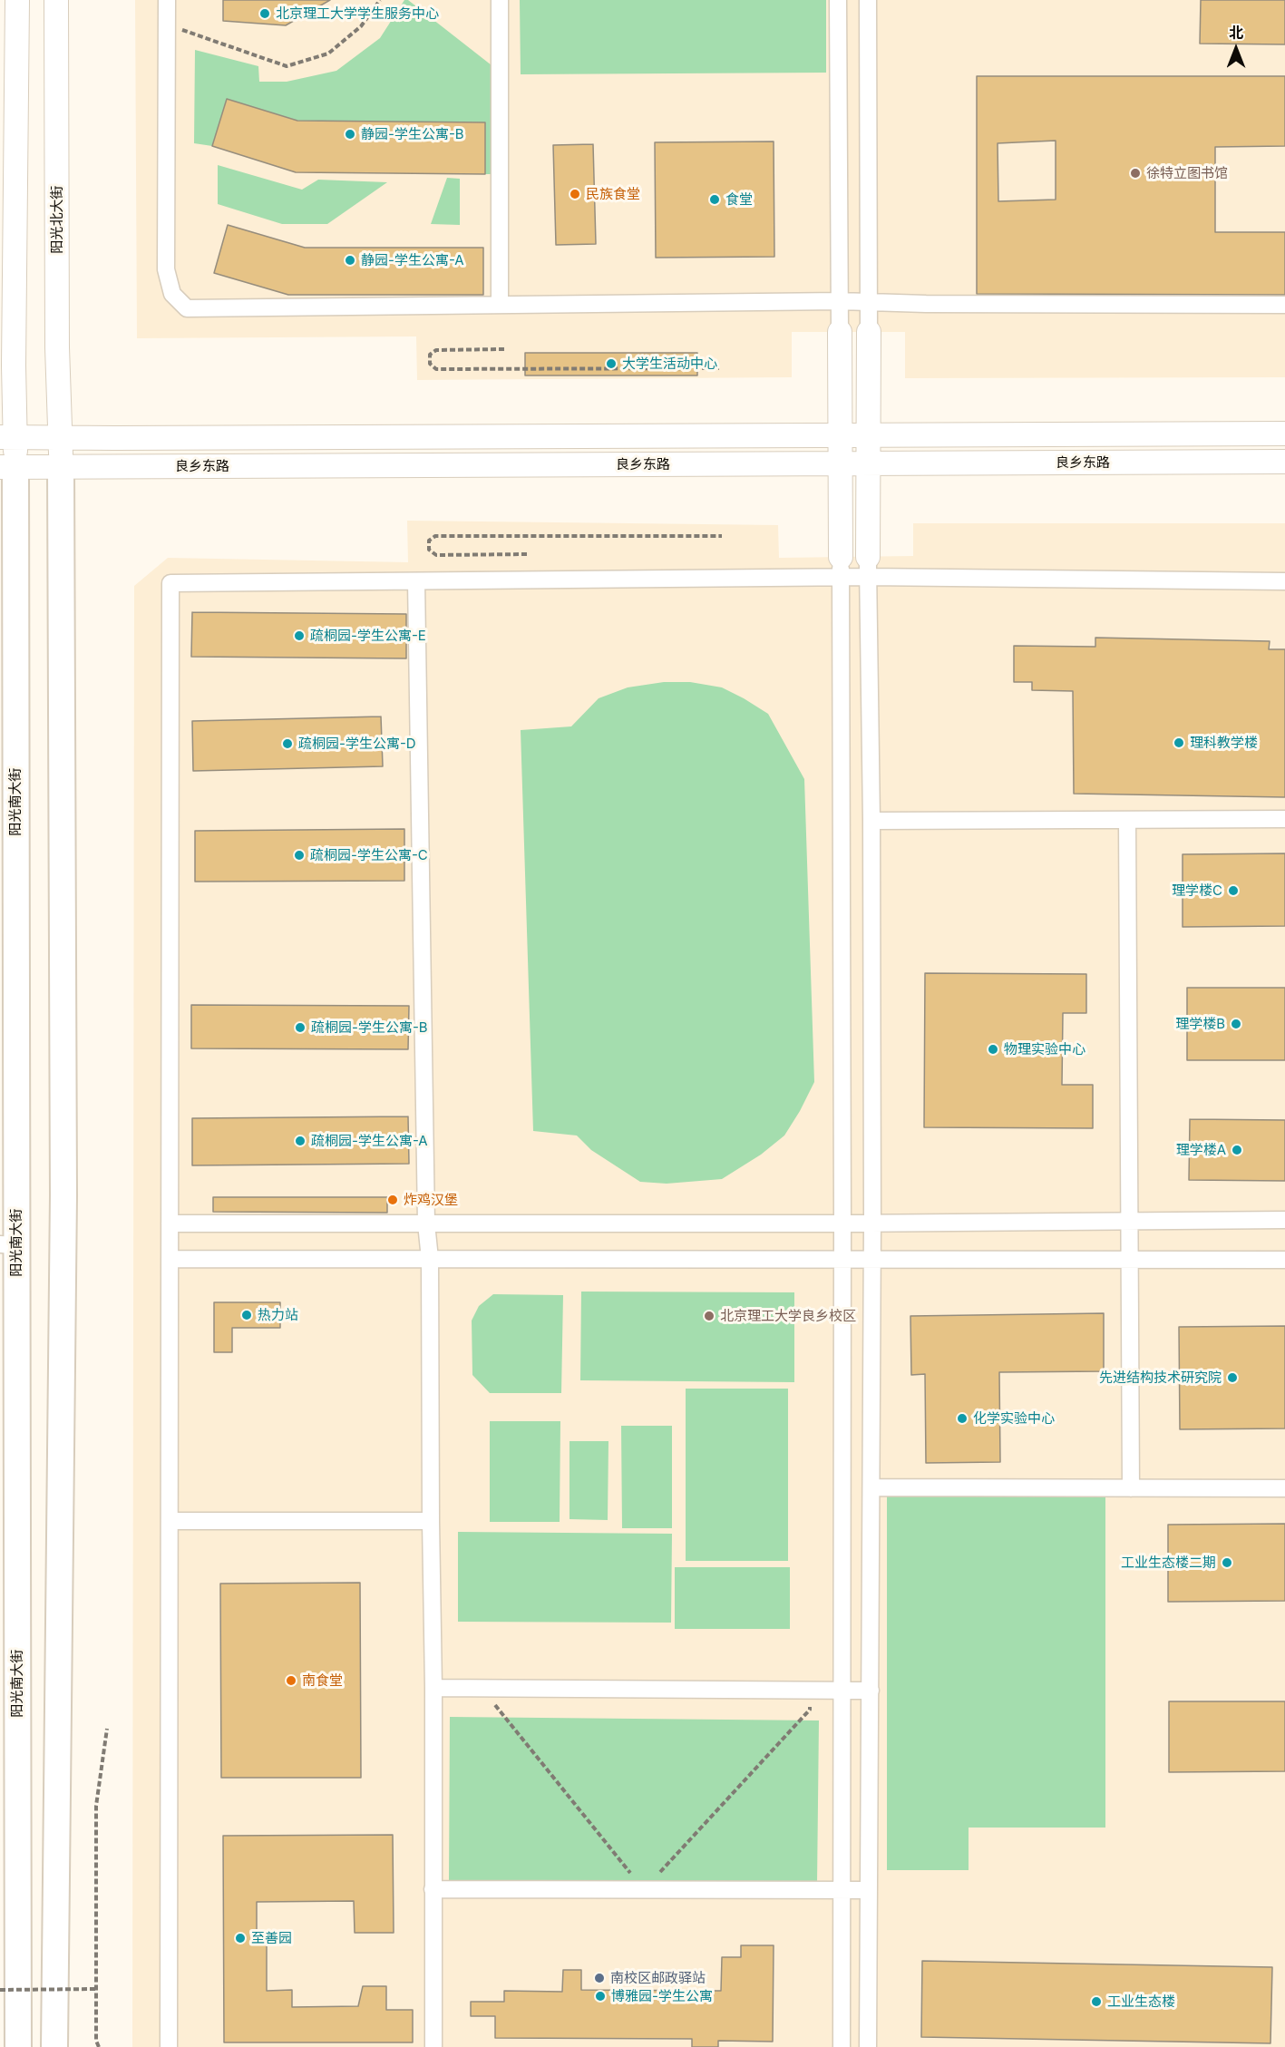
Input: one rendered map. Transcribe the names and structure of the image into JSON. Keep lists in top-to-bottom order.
{
  "streets": {
    "main road": ["阳光北大街", "良乡东路", "阳光南大街"]
  },
  "crossings": [
    ["阳光北大街", "良乡东路"],
    ["良乡东路", "阳光南大街"]
  ],
  "places": [
    "北京理工大学学生服务中心",
    "静园-学生公寓-B",
    "徐特立图书馆",
    "民族食堂",
    "食堂",
    "静园-学生公寓-A",
    "大学生活动中心",
    "疏桐园-学生公寓-E",
    "理科教学楼",
    "疏桐园-学生公寓-D",
    "疏桐园-学生公寓-C",
    "理学楼C",
    "理学楼B",
    "疏桐园-学生公寓-B",
    "物理实验中心",
    "疏桐园-学生公寓-A",
    "理学楼A",
    "炸鸡汉堡",
    "热力站",
    "北京理工大学良乡校区",
    "先进结构技术研究院",
    "化学实验中心",
    "工业生态楼二期",
    "南食堂",
    "至善园",
    "南校区邮政驿站",
    "博雅园-学生公寓",
    "工业生态楼"
  ],
  "north": "top"
}
